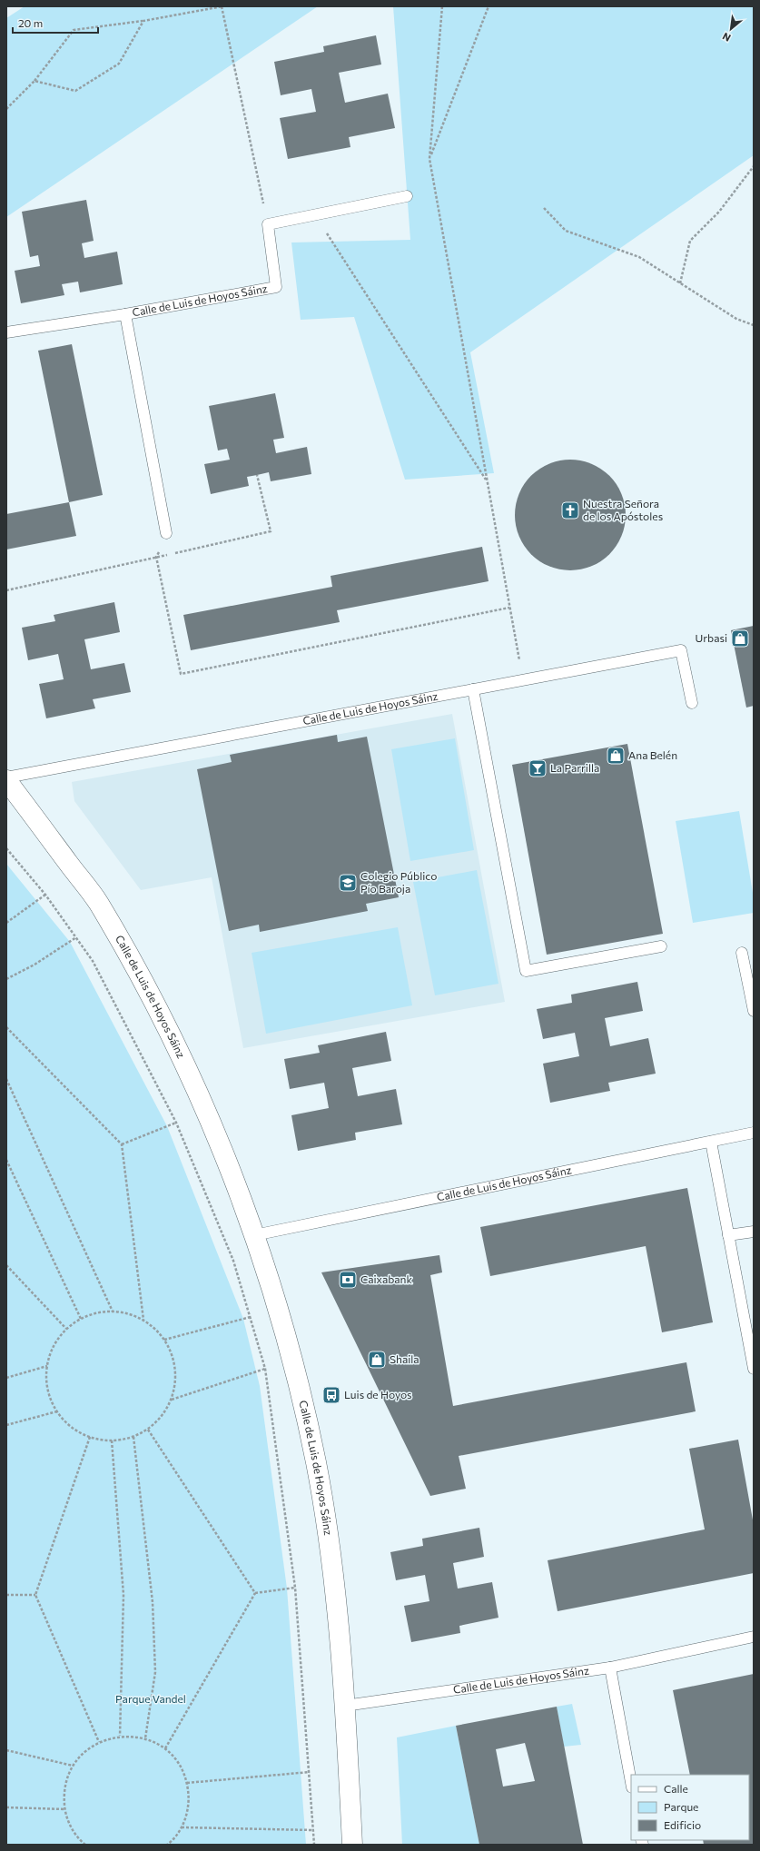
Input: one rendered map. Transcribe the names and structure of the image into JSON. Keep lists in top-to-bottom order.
{
  "streets": {
    "street": ["Calle de Luis de Hoyos Sáinz"]
  },
  "parks": ["Parque Vandel"],
  "places": {
    "church": ["Nuestra Señora de los Apóstoles"],
    "shop": ["Urbasi", "Ana Belén", "Shaila"],
    "bar": ["La Parrilla"],
    "school or university": ["Colegio Público Pío Baroja"],
    "bank": ["Caixabank"],
    "bus stop": ["Luis de Hoyos"]
  },
  "legend": ["Calle", "Parque", "Edificio"],
  "scale_bar": "20 m",
  "north": "bottom left"
}
